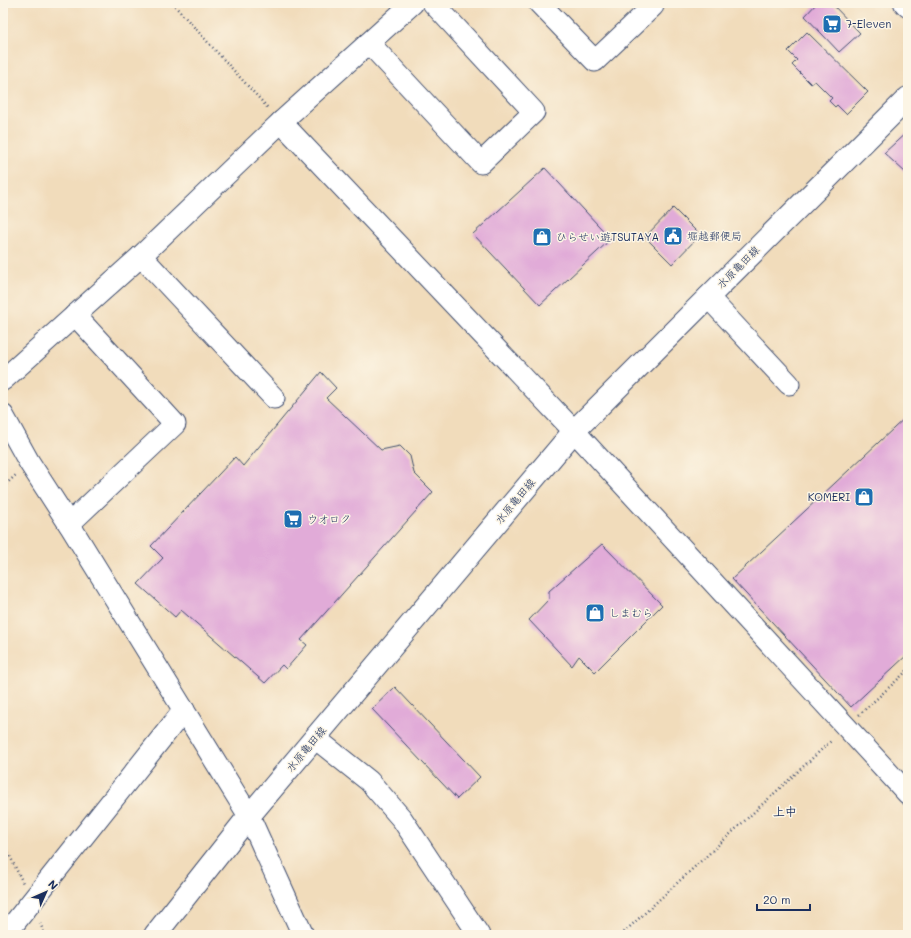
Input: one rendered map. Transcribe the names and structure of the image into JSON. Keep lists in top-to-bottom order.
{
  "streets": {
    "main road": ["水原亀田線"]
  },
  "districts": ["上中"],
  "places": {
    "supermarket": ["7-Eleven", "ウオロク"],
    "public building": ["堀越郵便局"],
    "shop": ["ひらせい遊TSUTAYA", "KOMERI", "しまむら"]
  },
  "scale_bar": "20 m",
  "north": "top right"
}
